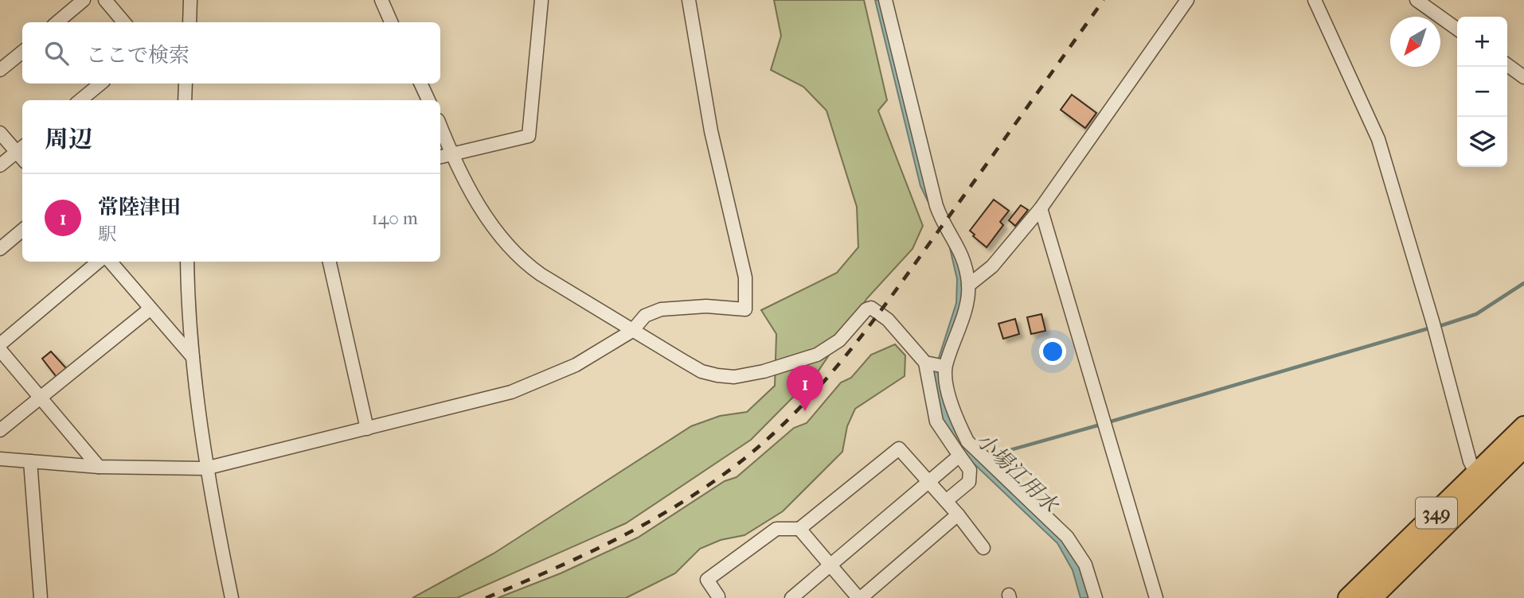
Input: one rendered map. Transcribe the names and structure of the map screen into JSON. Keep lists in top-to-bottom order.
{
  "streets": {
    "highway": ["349"]
  },
  "water": ["小場江用水"],
  "north": "bottom left",
  "page": {
    "map_buttons": ["+", "−"],
    "search": "ここで検索",
    "heading": "周辺",
    "list": [
      {
        "mark": "1",
        "name": "常陸津田",
        "note": "駅",
        "value": "140 m"
      }
    ],
    "pins": "1"
  }
}
